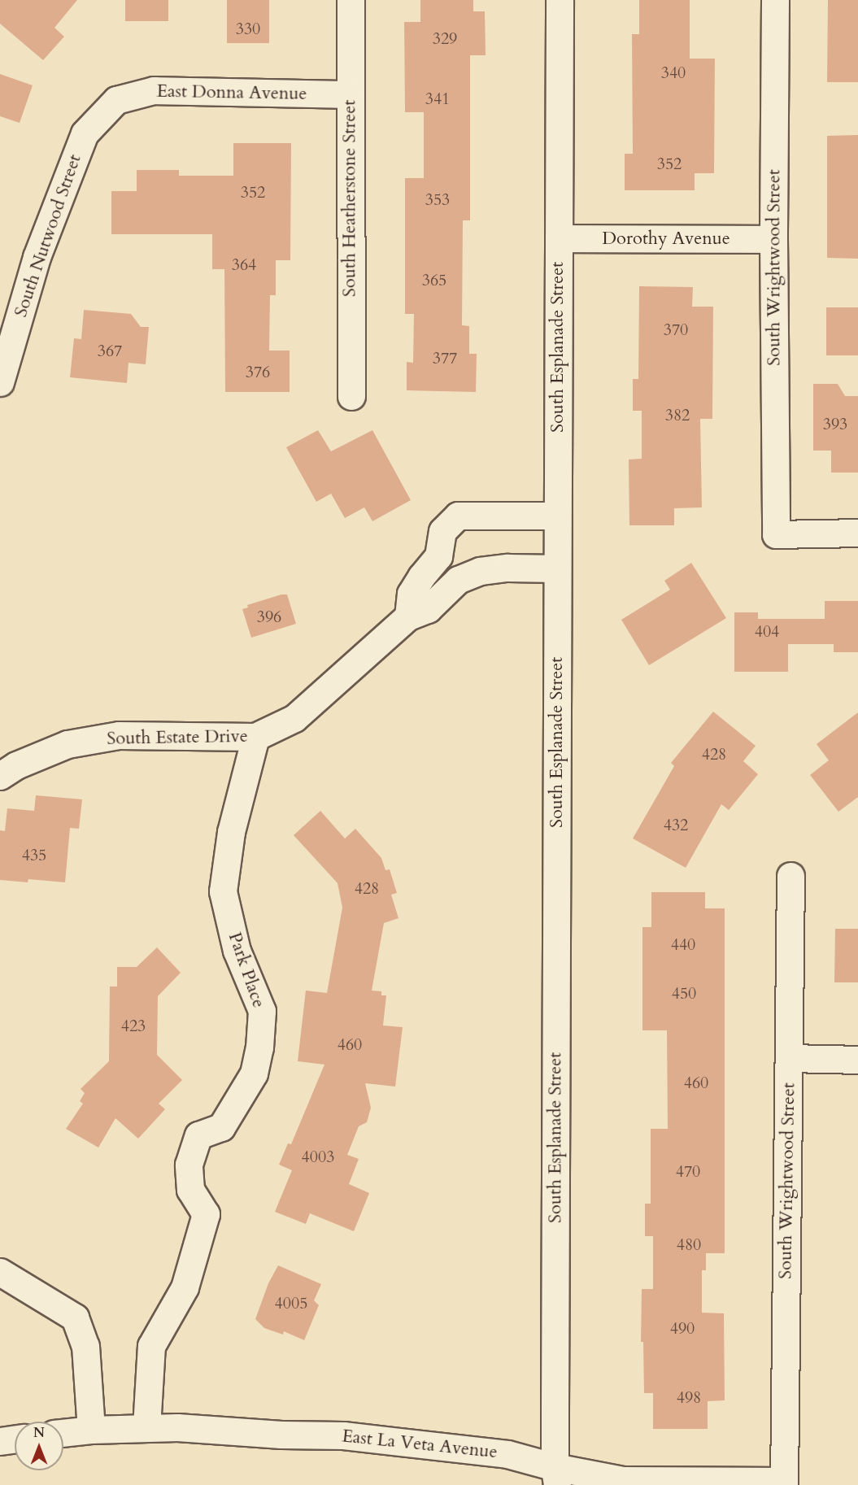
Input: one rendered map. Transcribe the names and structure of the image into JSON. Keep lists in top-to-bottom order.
{
  "streets": {
    "street": [
      "East Donna Avenue",
      "South Heatherstone Street",
      "South Nutwood Street",
      "Dorothy Avenue",
      "South Wrightwood Street",
      "South Esplanade Street",
      "South Estate Drive",
      "Park Place",
      "East La Veta Avenue"
    ]
  },
  "crossings": [
    ["East Donna Avenue", "South Heatherstone Street"],
    ["East Donna Avenue", "South Nutwood Street"],
    ["Dorothy Avenue", "South Wrightwood Street"],
    ["Dorothy Avenue", "South Esplanade Street"],
    ["South Wrightwood Street", "East La Veta Avenue"],
    ["South Esplanade Street", "South Estate Drive"],
    ["South Esplanade Street", "East La Veta Avenue"],
    ["South Estate Drive", "Park Place"],
    ["Park Place", "East La Veta Avenue"]
  ],
  "house_numbers": [
    "330",
    "329",
    "340",
    "341",
    "352",
    "352",
    "353",
    "364",
    "365",
    "370",
    "367",
    "377",
    "376",
    "382",
    "393",
    "396",
    "404",
    "428",
    "432",
    "435",
    "428",
    "440",
    "450",
    "423",
    "460",
    "460",
    "4003",
    "470",
    "480",
    "4005",
    "490",
    "498"
  ],
  "north": "top"
}
